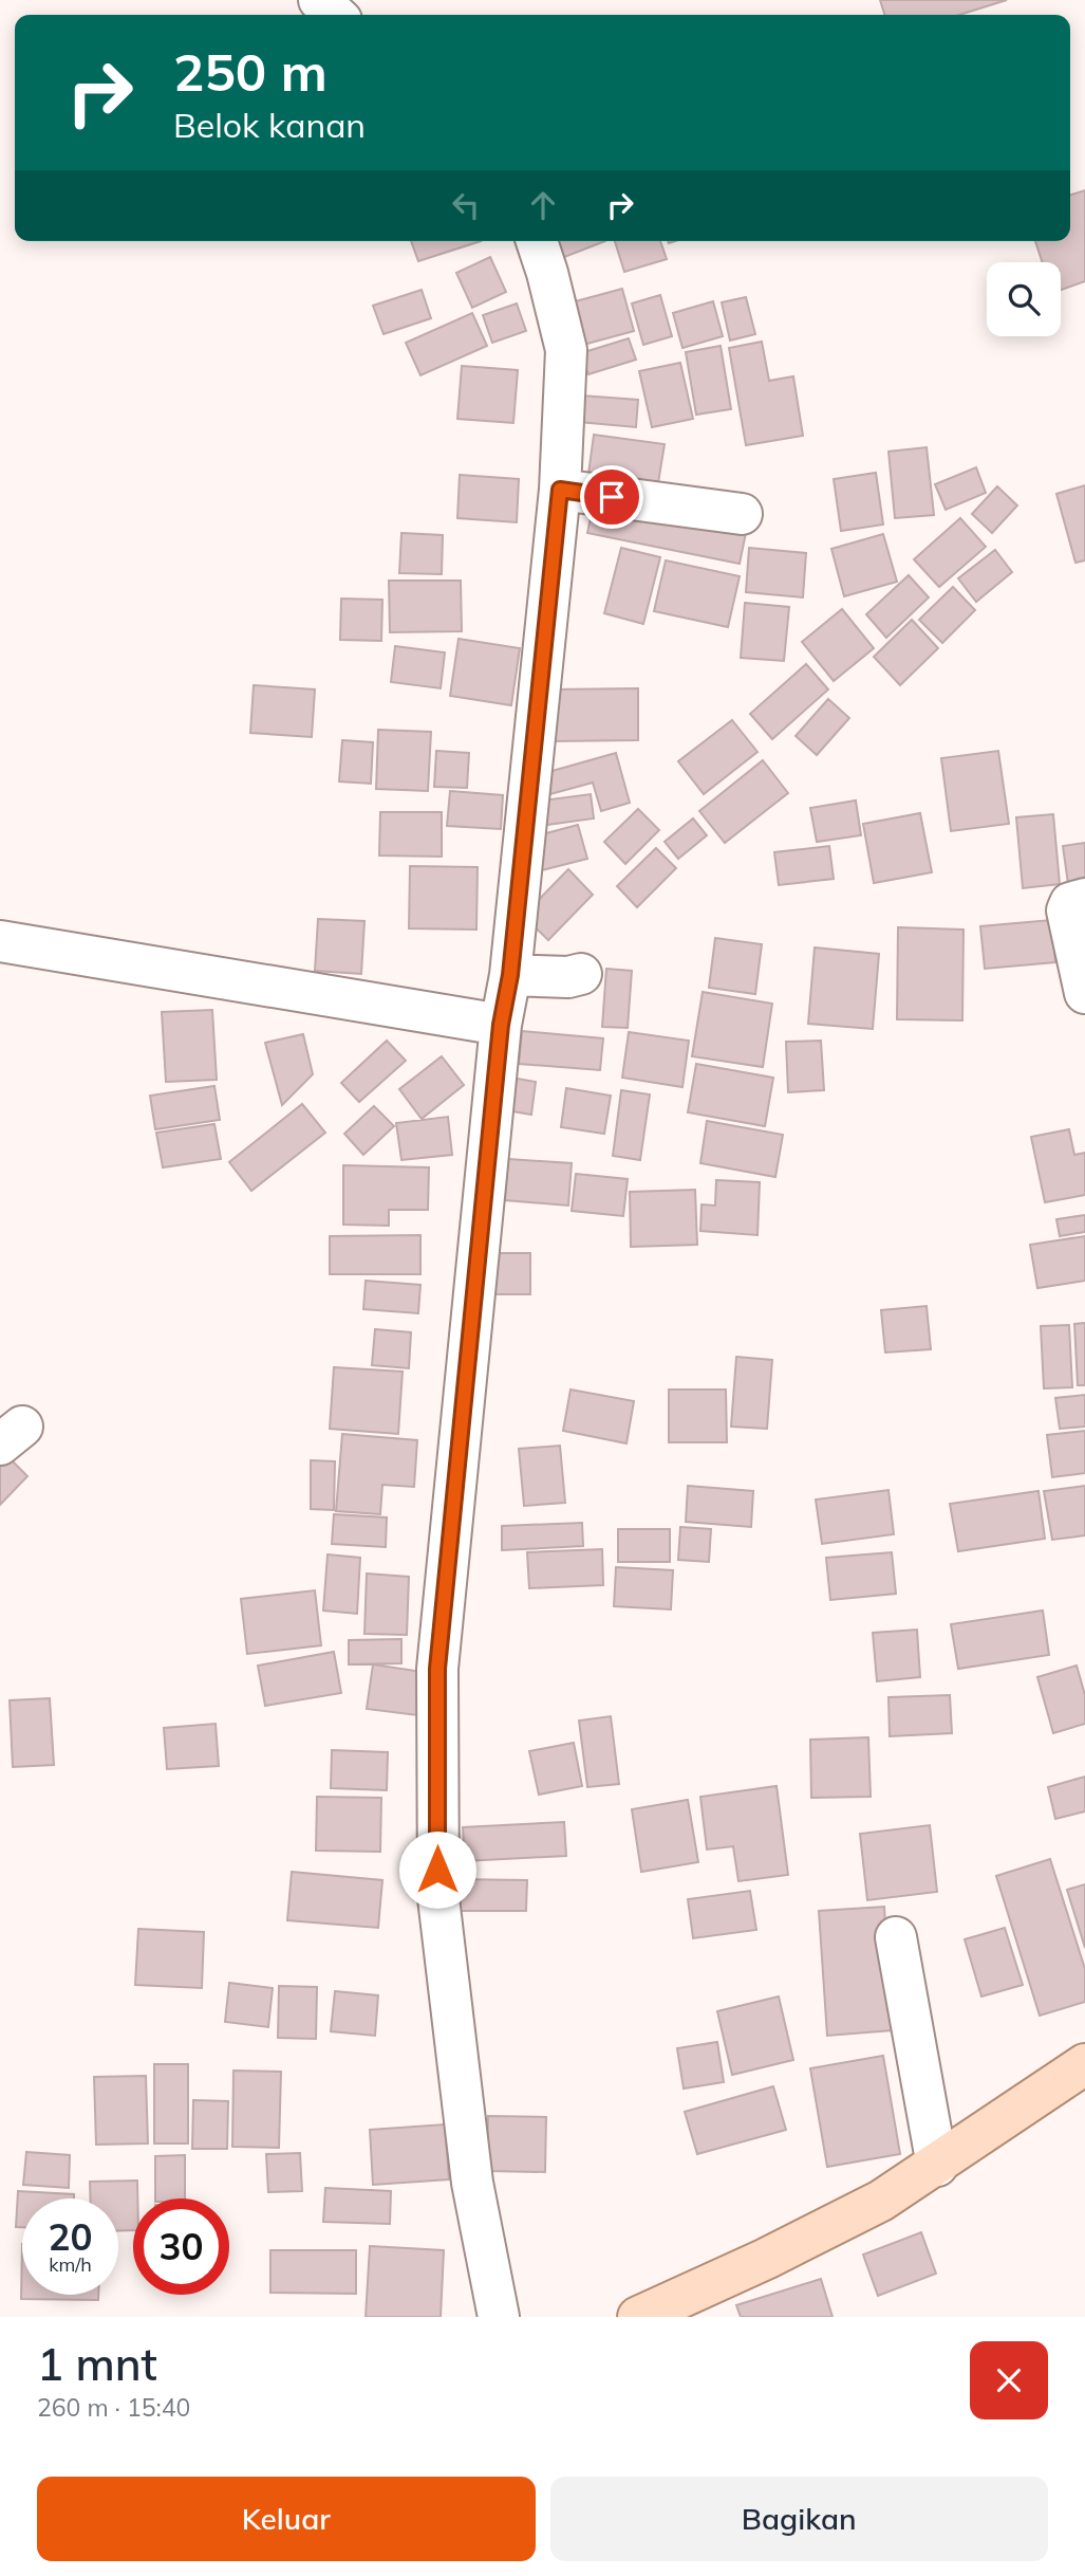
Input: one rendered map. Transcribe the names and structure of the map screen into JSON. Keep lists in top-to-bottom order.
{
  "page": {
    "turn": ["250 m", "Belok kanan"],
    "speed": "20 km/h",
    "limit": "30",
    "heading": ["1 mnt", "260 m · 15:40"],
    "buttons": ["Keluar", "Bagikan"]
  }
}
